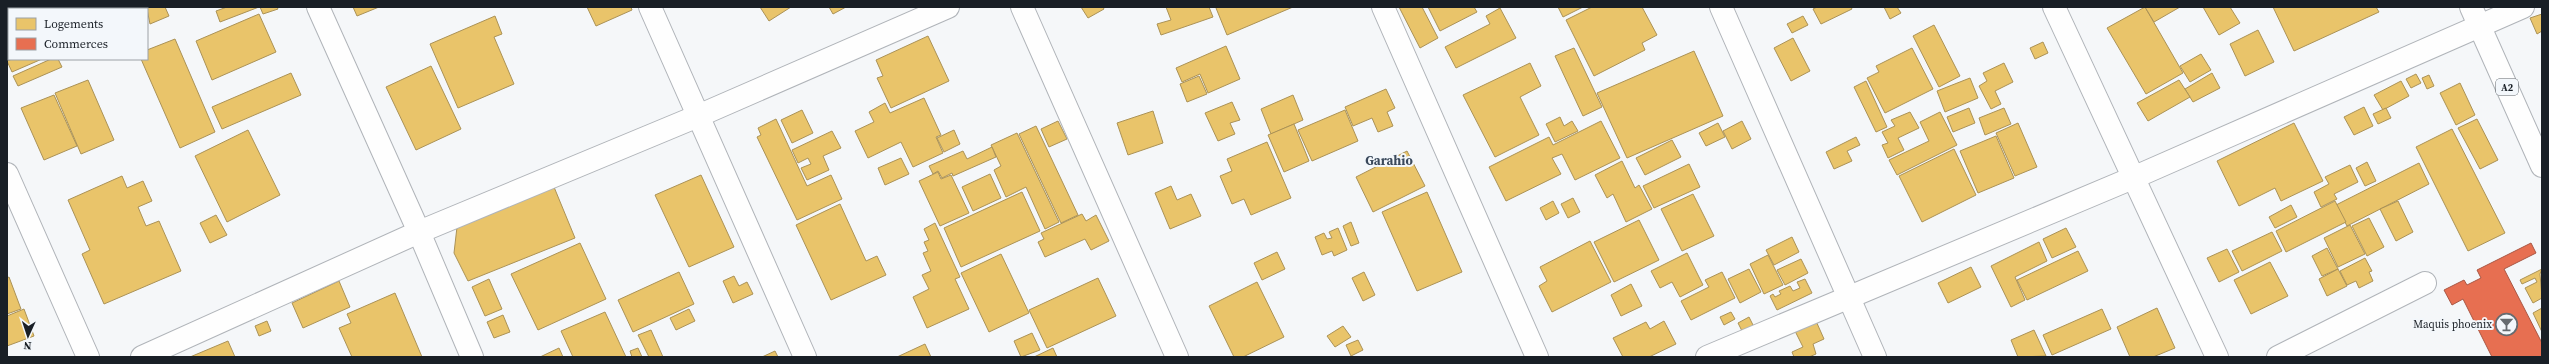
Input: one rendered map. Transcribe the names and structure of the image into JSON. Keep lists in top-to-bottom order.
{
  "streets": {
    "street": ["A2"]
  },
  "districts": ["Garahio"],
  "places": {
    "bar": ["Maquis phoenix"]
  },
  "legend": ["Logements", "Commerces"],
  "north": "bottom"
}
